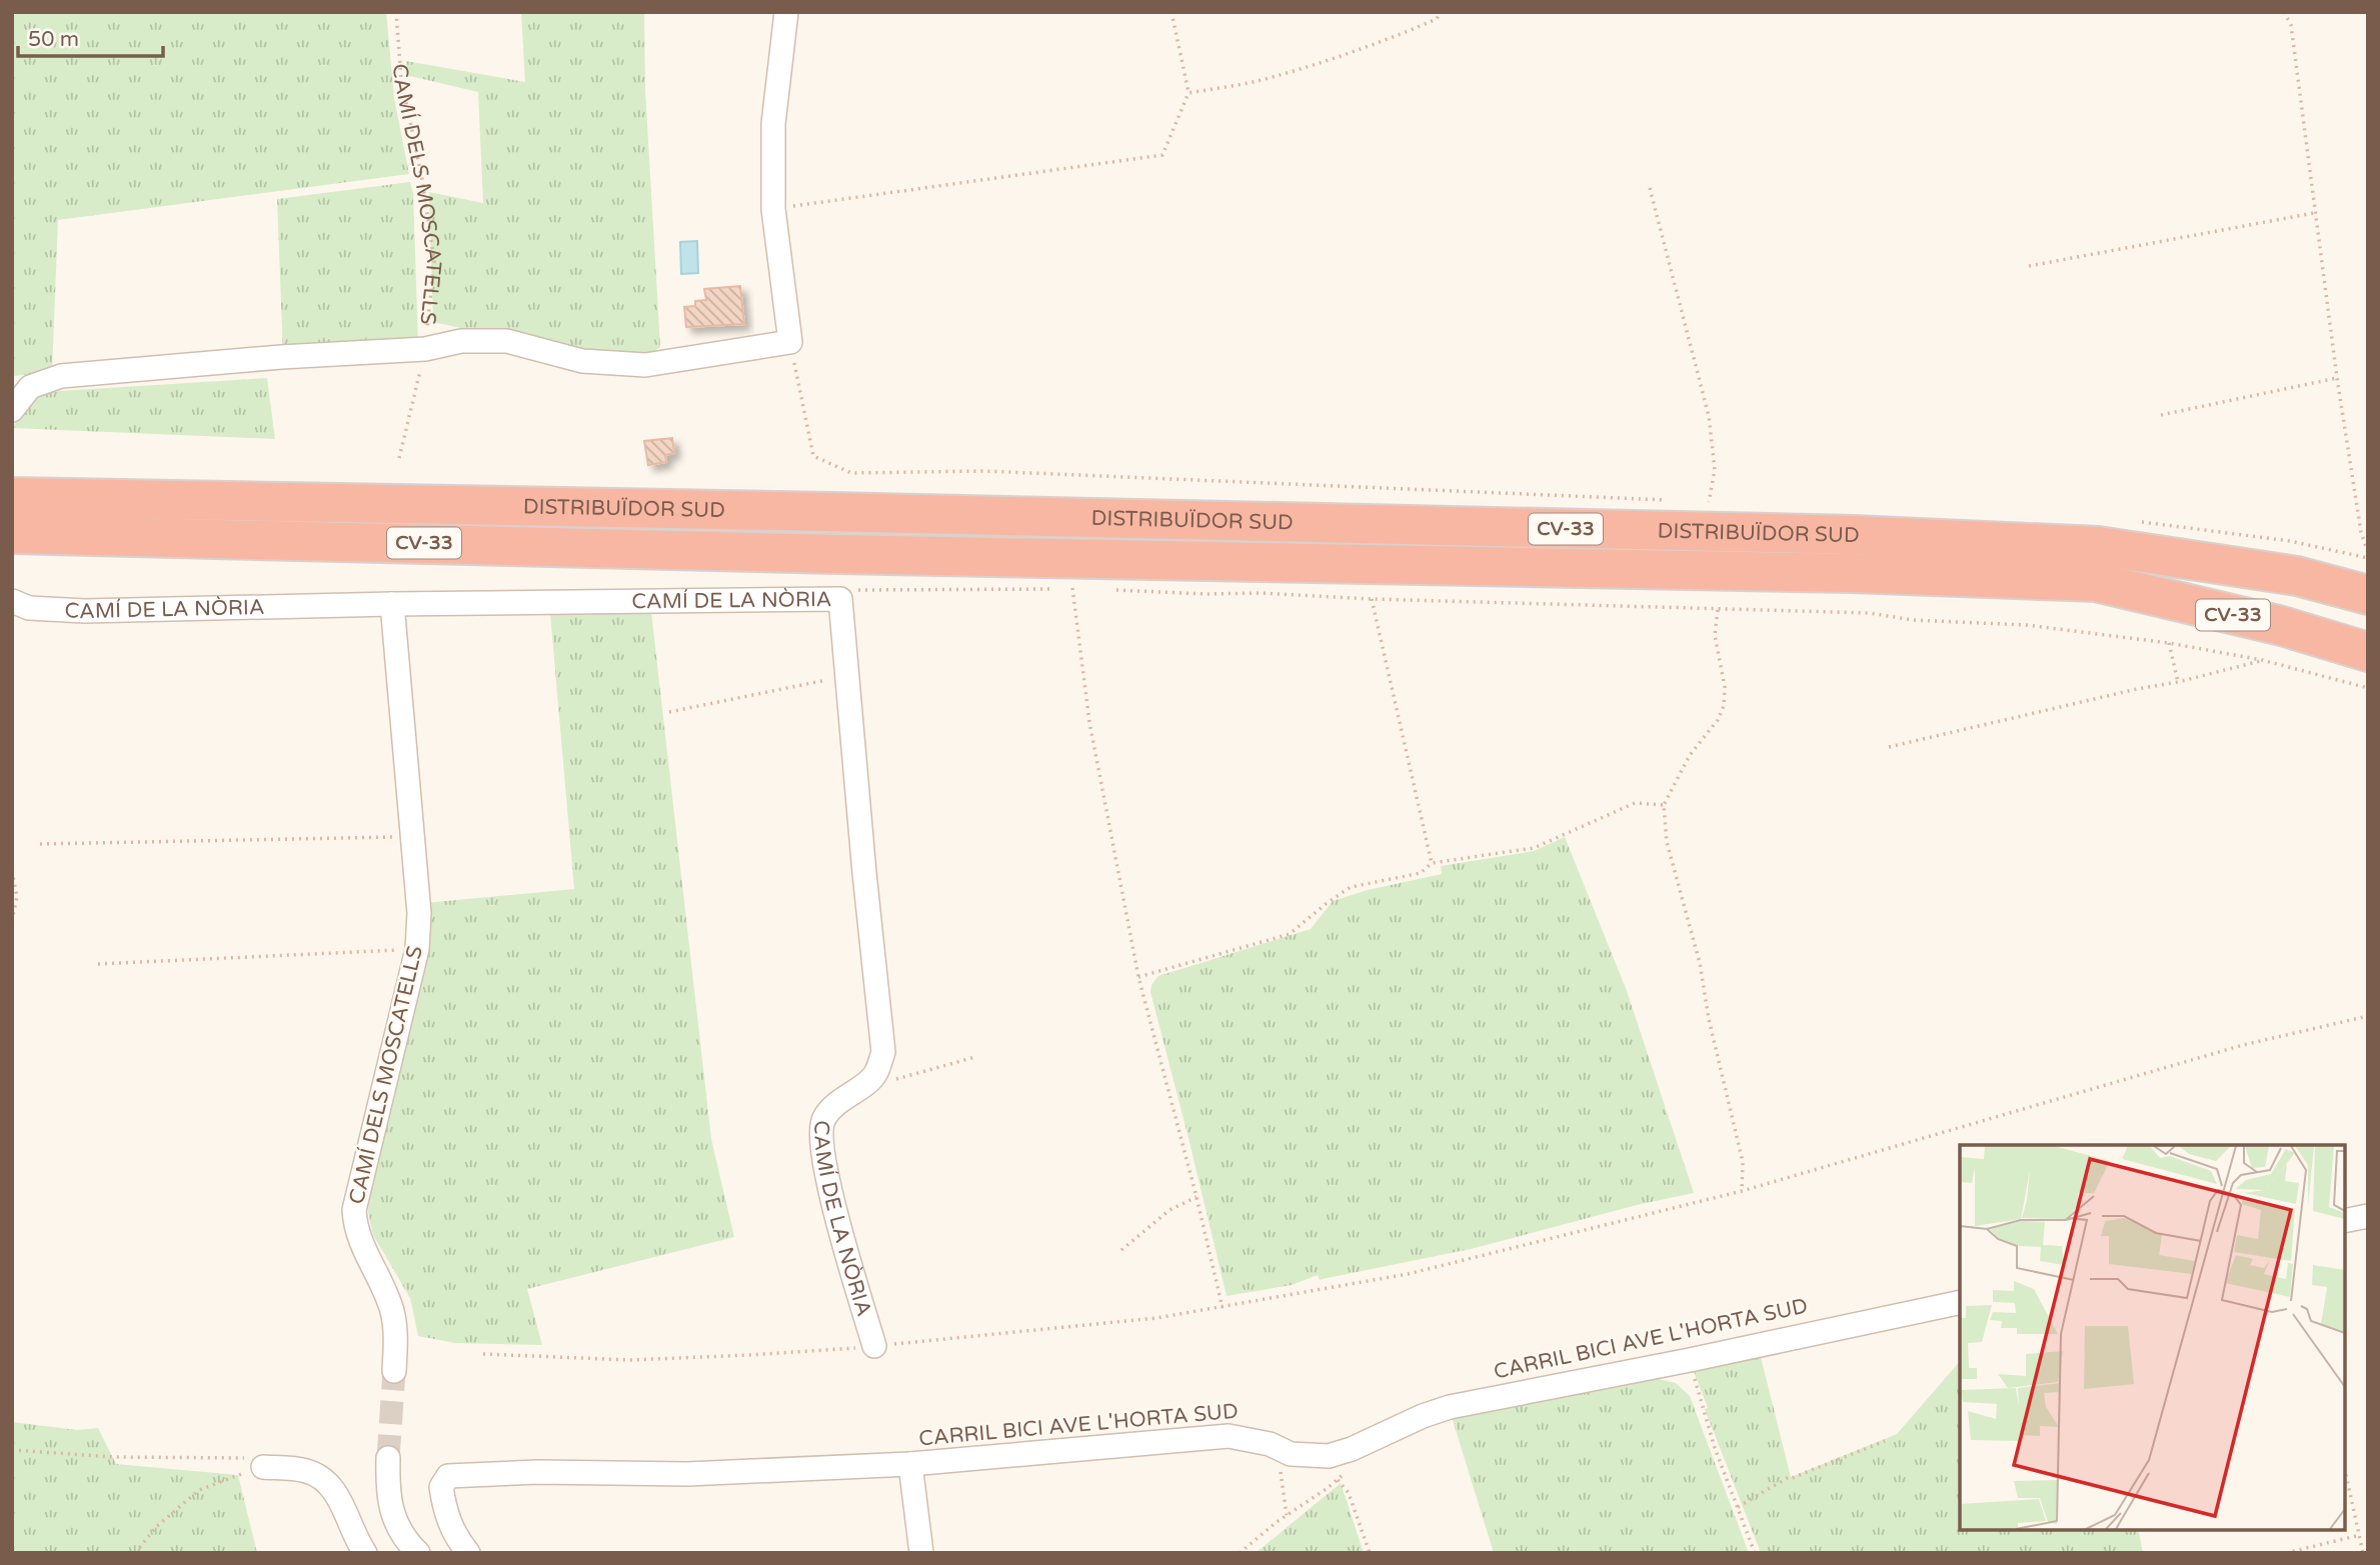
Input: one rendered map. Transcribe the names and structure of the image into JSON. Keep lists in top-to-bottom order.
{
  "streets": {
    "highway": ["DISTRIBUÏDOR SUD", "CV-33"],
    "street": ["CAMÍ DELS MOSCATELLS", "CAMÍ DE LA NÒRIA"]
  },
  "crossings": [
    ["CAMÍ DELS MOSCATELLS", "CAMÍ DE LA NÒRIA"]
  ],
  "scale_bar": "50 m"
}
